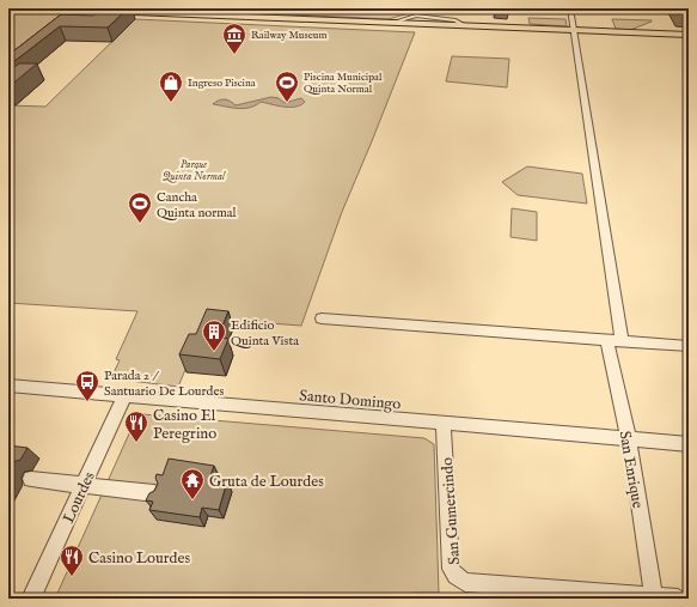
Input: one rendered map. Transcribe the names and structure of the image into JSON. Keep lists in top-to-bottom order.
{
  "streets": {
    "street": [
      "Santo Domingo",
      "San Enrique",
      "Lourdes",
      "San Gumercindo"
    ]
  },
  "crossings": [
    ["Santo Domingo", "San Enrique"],
    ["Santo Domingo", "Lourdes"],
    ["Santo Domingo", "San Gumercindo"],
    ["San Enrique", "San Gumercindo"]
  ],
  "parks": ["Parque Quinta Normal"],
  "places": {
    "museum": ["Railway Museum"],
    "shop": ["Ingreso Piscina"],
    "sports": ["Piscina Municipal Quinta Normal", "Cancha Quinta normal"],
    "building": ["Edificio Quinta Vista"],
    "bus stop": ["Parada 2 / Santuario De Lourdes"],
    "restaurant": ["Casino El Peregrino", "Casino Lourdes"],
    "temple": ["Gruta de Lourdes"]
  }
}
